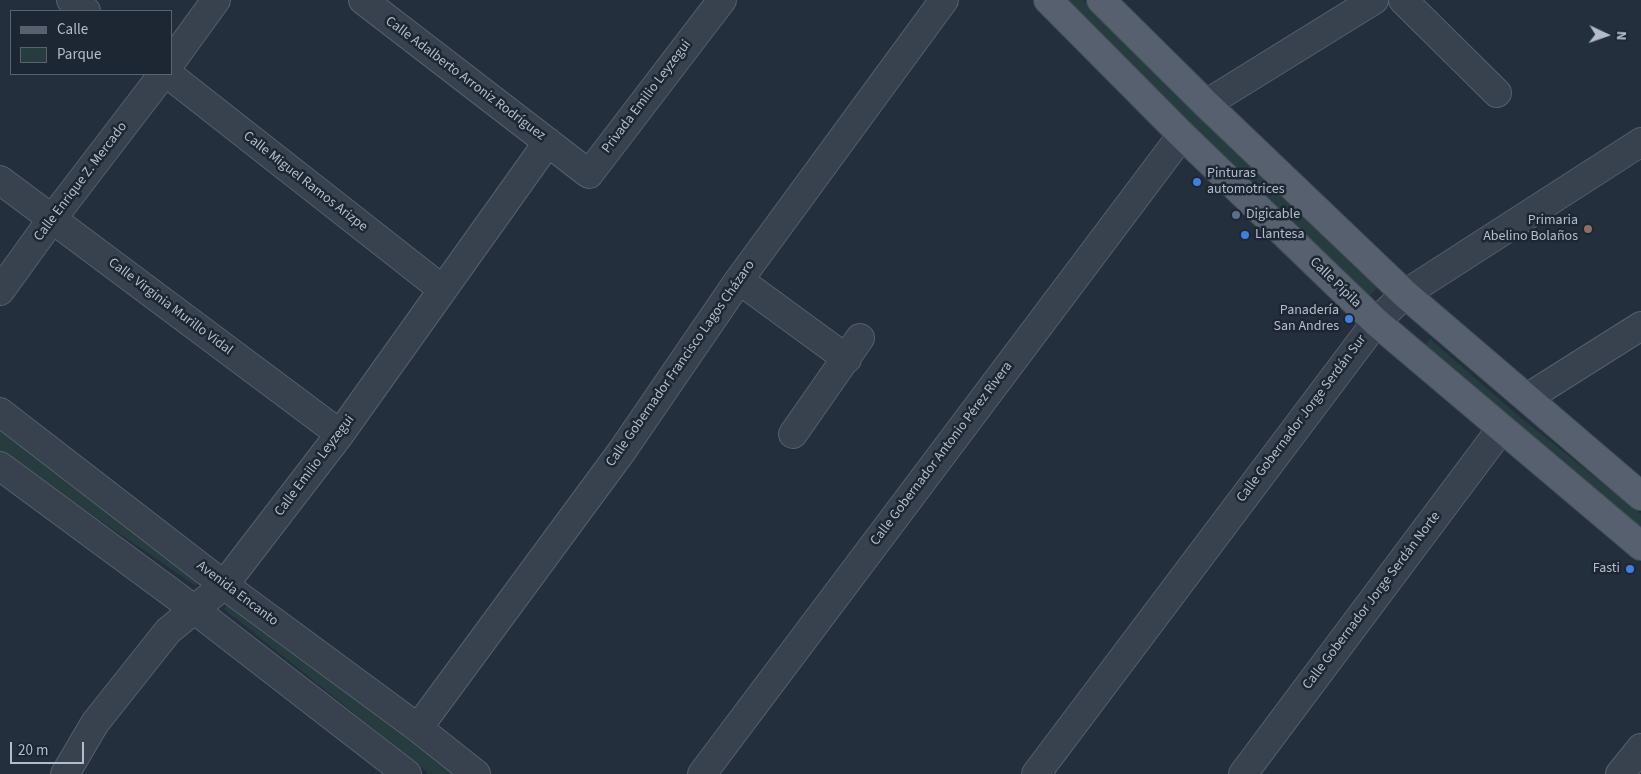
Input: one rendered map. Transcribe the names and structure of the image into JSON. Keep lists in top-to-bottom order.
{
  "streets": {
    "main road": ["Calle Pípila"],
    "street": [
      "Calle Adalberto Arroniz Rodríguez",
      "Privada Emilio Leyzegui",
      "Calle Enrique Z. Mercado",
      "Calle Miguel Ramos Arizpe",
      "Calle Virginia Murillo Vidal",
      "Calle Gobernador Francisco Lagos Cházaro",
      "Calle Gobernador Jorge Serdán Sur",
      "Calle Gobernador Antonio Pérez Rivera",
      "Calle Emilio Leyzegui",
      "Avenida Encanto",
      "Calle Gobernador Jorge Serdán Norte"
    ]
  },
  "crossings": [
    ["Calle Adalberto Arroniz Rodríguez", "Privada Emilio Leyzegui"],
    ["Calle Adalberto Arroniz Rodríguez", "Calle Emilio Leyzegui"],
    ["Privada Emilio Leyzegui", "Calle Emilio Leyzegui"],
    ["Calle Enrique Z. Mercado", "Calle Virginia Murillo Vidal"],
    ["Calle Miguel Ramos Arizpe", "Calle Emilio Leyzegui"],
    ["Calle Pípila", "Calle Gobernador Jorge Serdán Sur"],
    ["Calle Pípila", "Calle Gobernador Antonio Pérez Rivera"],
    ["Calle Pípila", "Calle Gobernador Jorge Serdán Norte"],
    ["Calle Virginia Murillo Vidal", "Calle Emilio Leyzegui"],
    ["Calle Gobernador Francisco Lagos Cházaro", "Avenida Encanto"],
    ["Calle Emilio Leyzegui", "Avenida Encanto"]
  ],
  "places": [
    "Pinturas automotrices",
    "Digicable",
    "Primaria Abelino Bolaños",
    "Llantesa",
    "Panadería San Andres",
    "Fasti"
  ],
  "legend": ["Calle", "Parque"],
  "scale_bar": "20 m",
  "north": "right"
}
